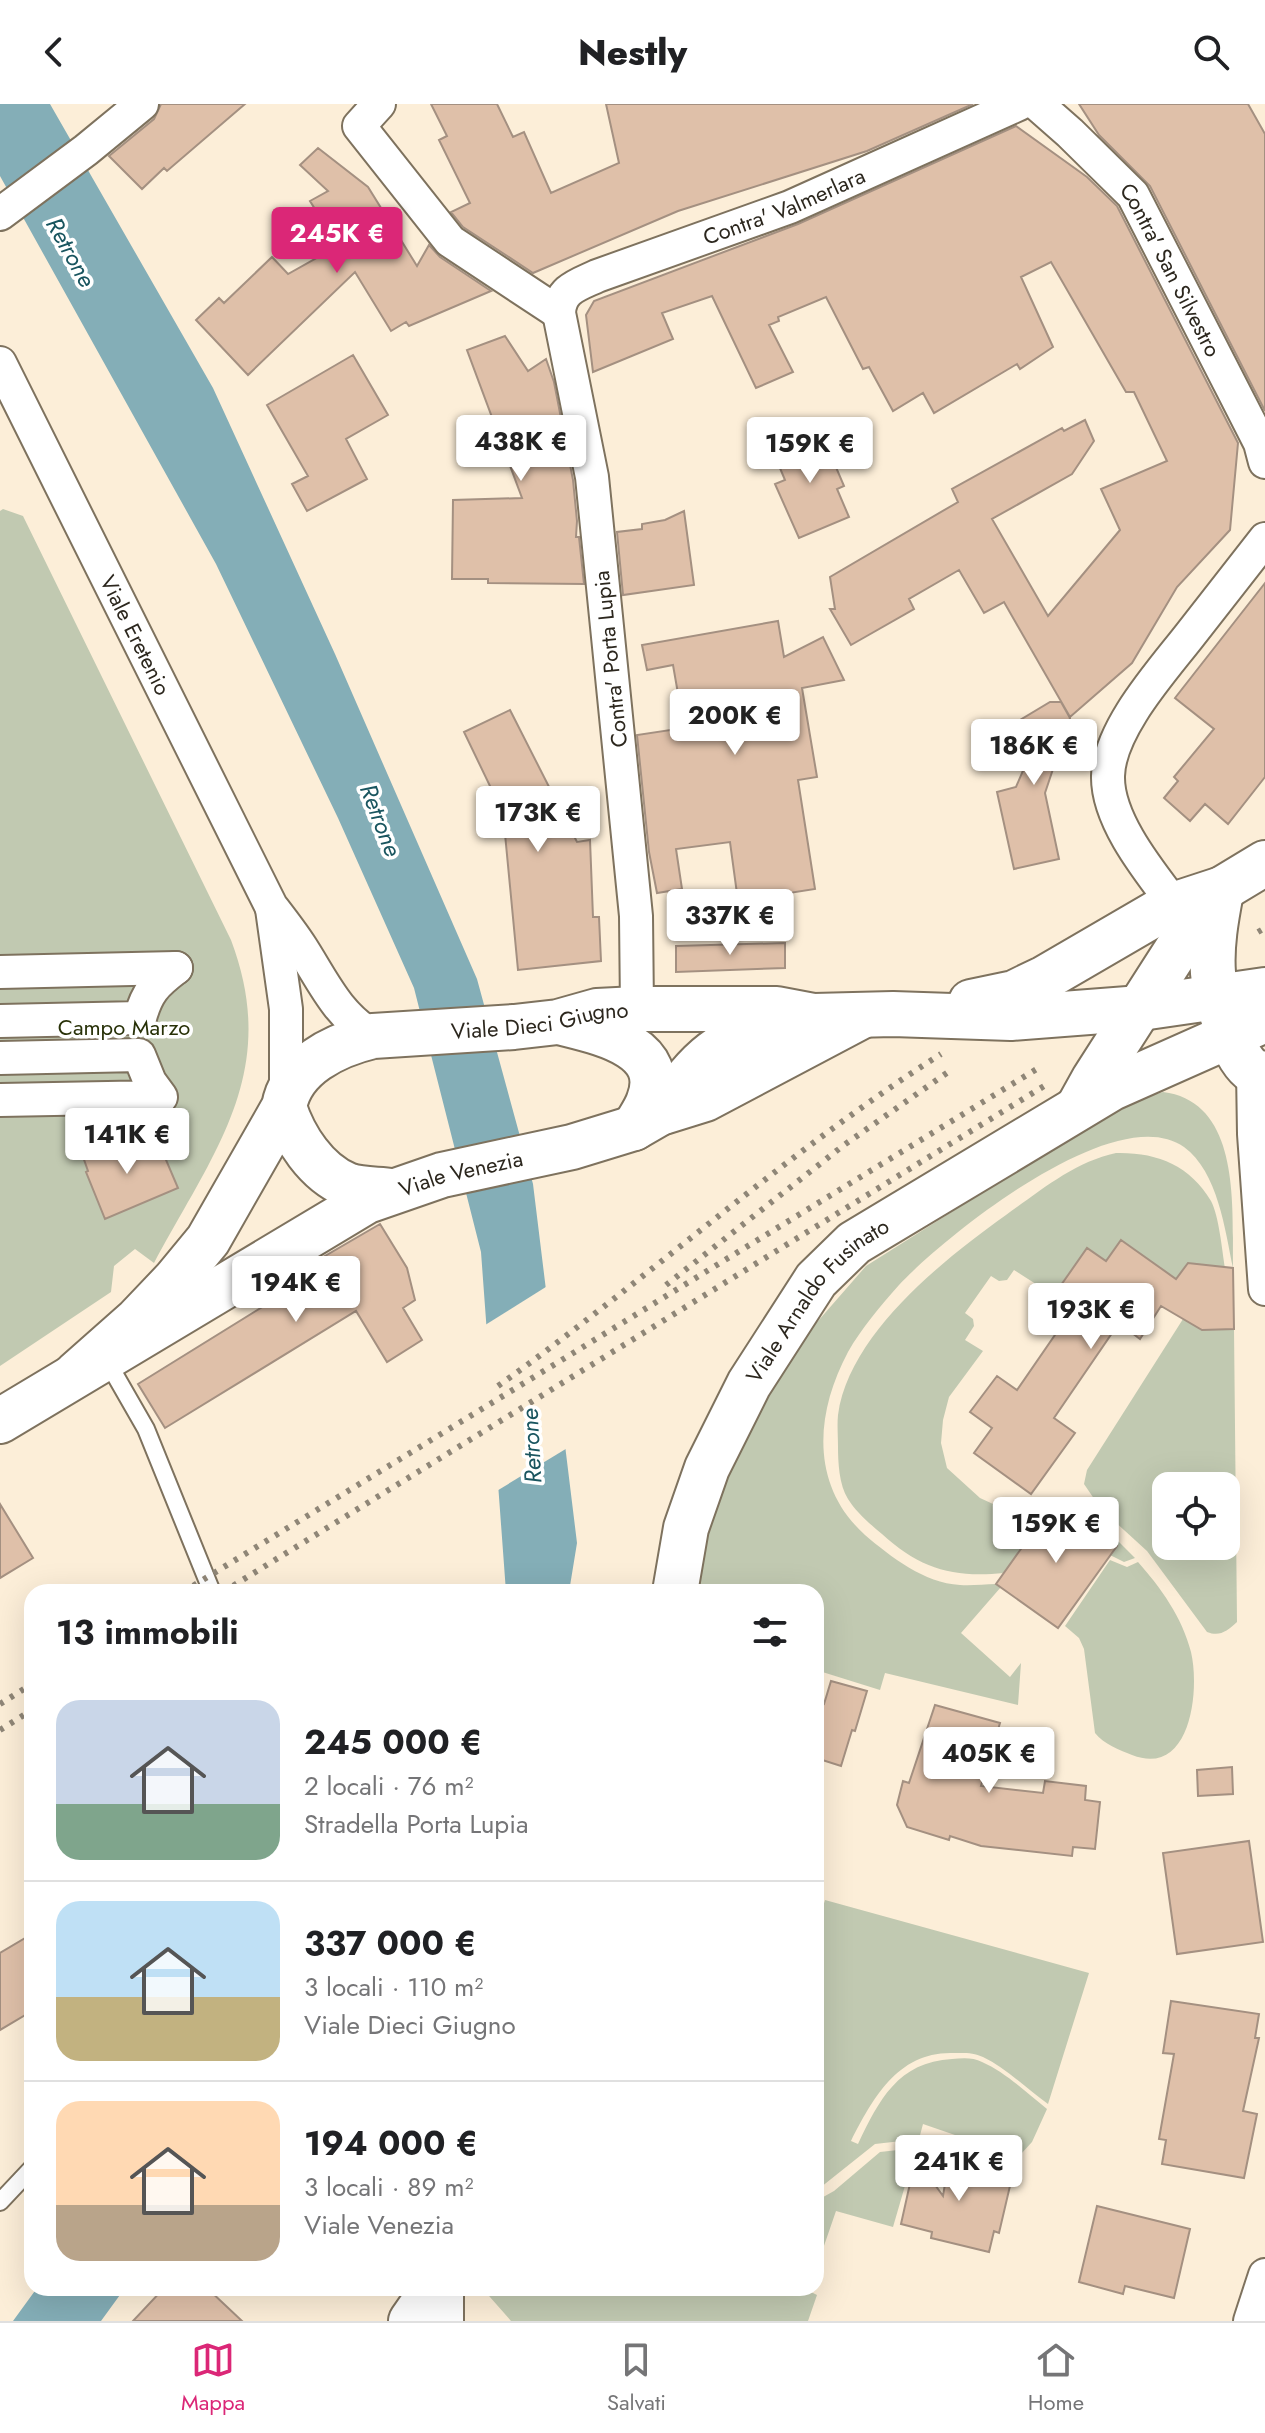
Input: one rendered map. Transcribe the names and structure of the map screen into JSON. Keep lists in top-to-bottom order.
{
  "streets": {
    "main road": ["Viale Dieci Giugno", "Viale Venezia", "Viale Arnaldo Fusinato"],
    "street": [
      "Contra' Valmerlara",
      "Contra' San Silvestro",
      "Viale Eretenio",
      "Contra' Porta Lupia"
    ]
  },
  "crossings": [
    ["Contra' Valmerlara", "Contra' Porta Lupia"],
    ["Viale Eretenio", "Viale Dieci Giugno"],
    ["Viale Eretenio", "Viale Venezia"],
    ["Contra' Porta Lupia", "Viale Dieci Giugno"],
    ["Viale Dieci Giugno", "Viale Venezia"],
    ["Viale Dieci Giugno", "Viale Arnaldo Fusinato"]
  ],
  "water": ["Retrone"],
  "parks": ["Campo Marzo"],
  "page": {
    "header": "Nestly",
    "price": [
      "245K €",
      "438K €",
      "159K €",
      "200K €",
      "186K €",
      "173K €",
      "337K €",
      "141K €",
      "194K €",
      "193K €",
      "159K €",
      "405K €",
      "241K €"
    ],
    "heading": "13 immobili",
    "list": [
      {
        "name": "245 000 €",
        "note": "2 locali · 76 m² · Stradella Porta Lupia"
      },
      {
        "name": "337 000 €",
        "note": "3 locali · 110 m² · Viale Dieci Giugno"
      },
      {
        "name": "194 000 €",
        "note": "3 locali · 89 m² · Viale Venezia"
      }
    ],
    "tabs": ["Mappa", "Salvati", "Home"]
  }
}
